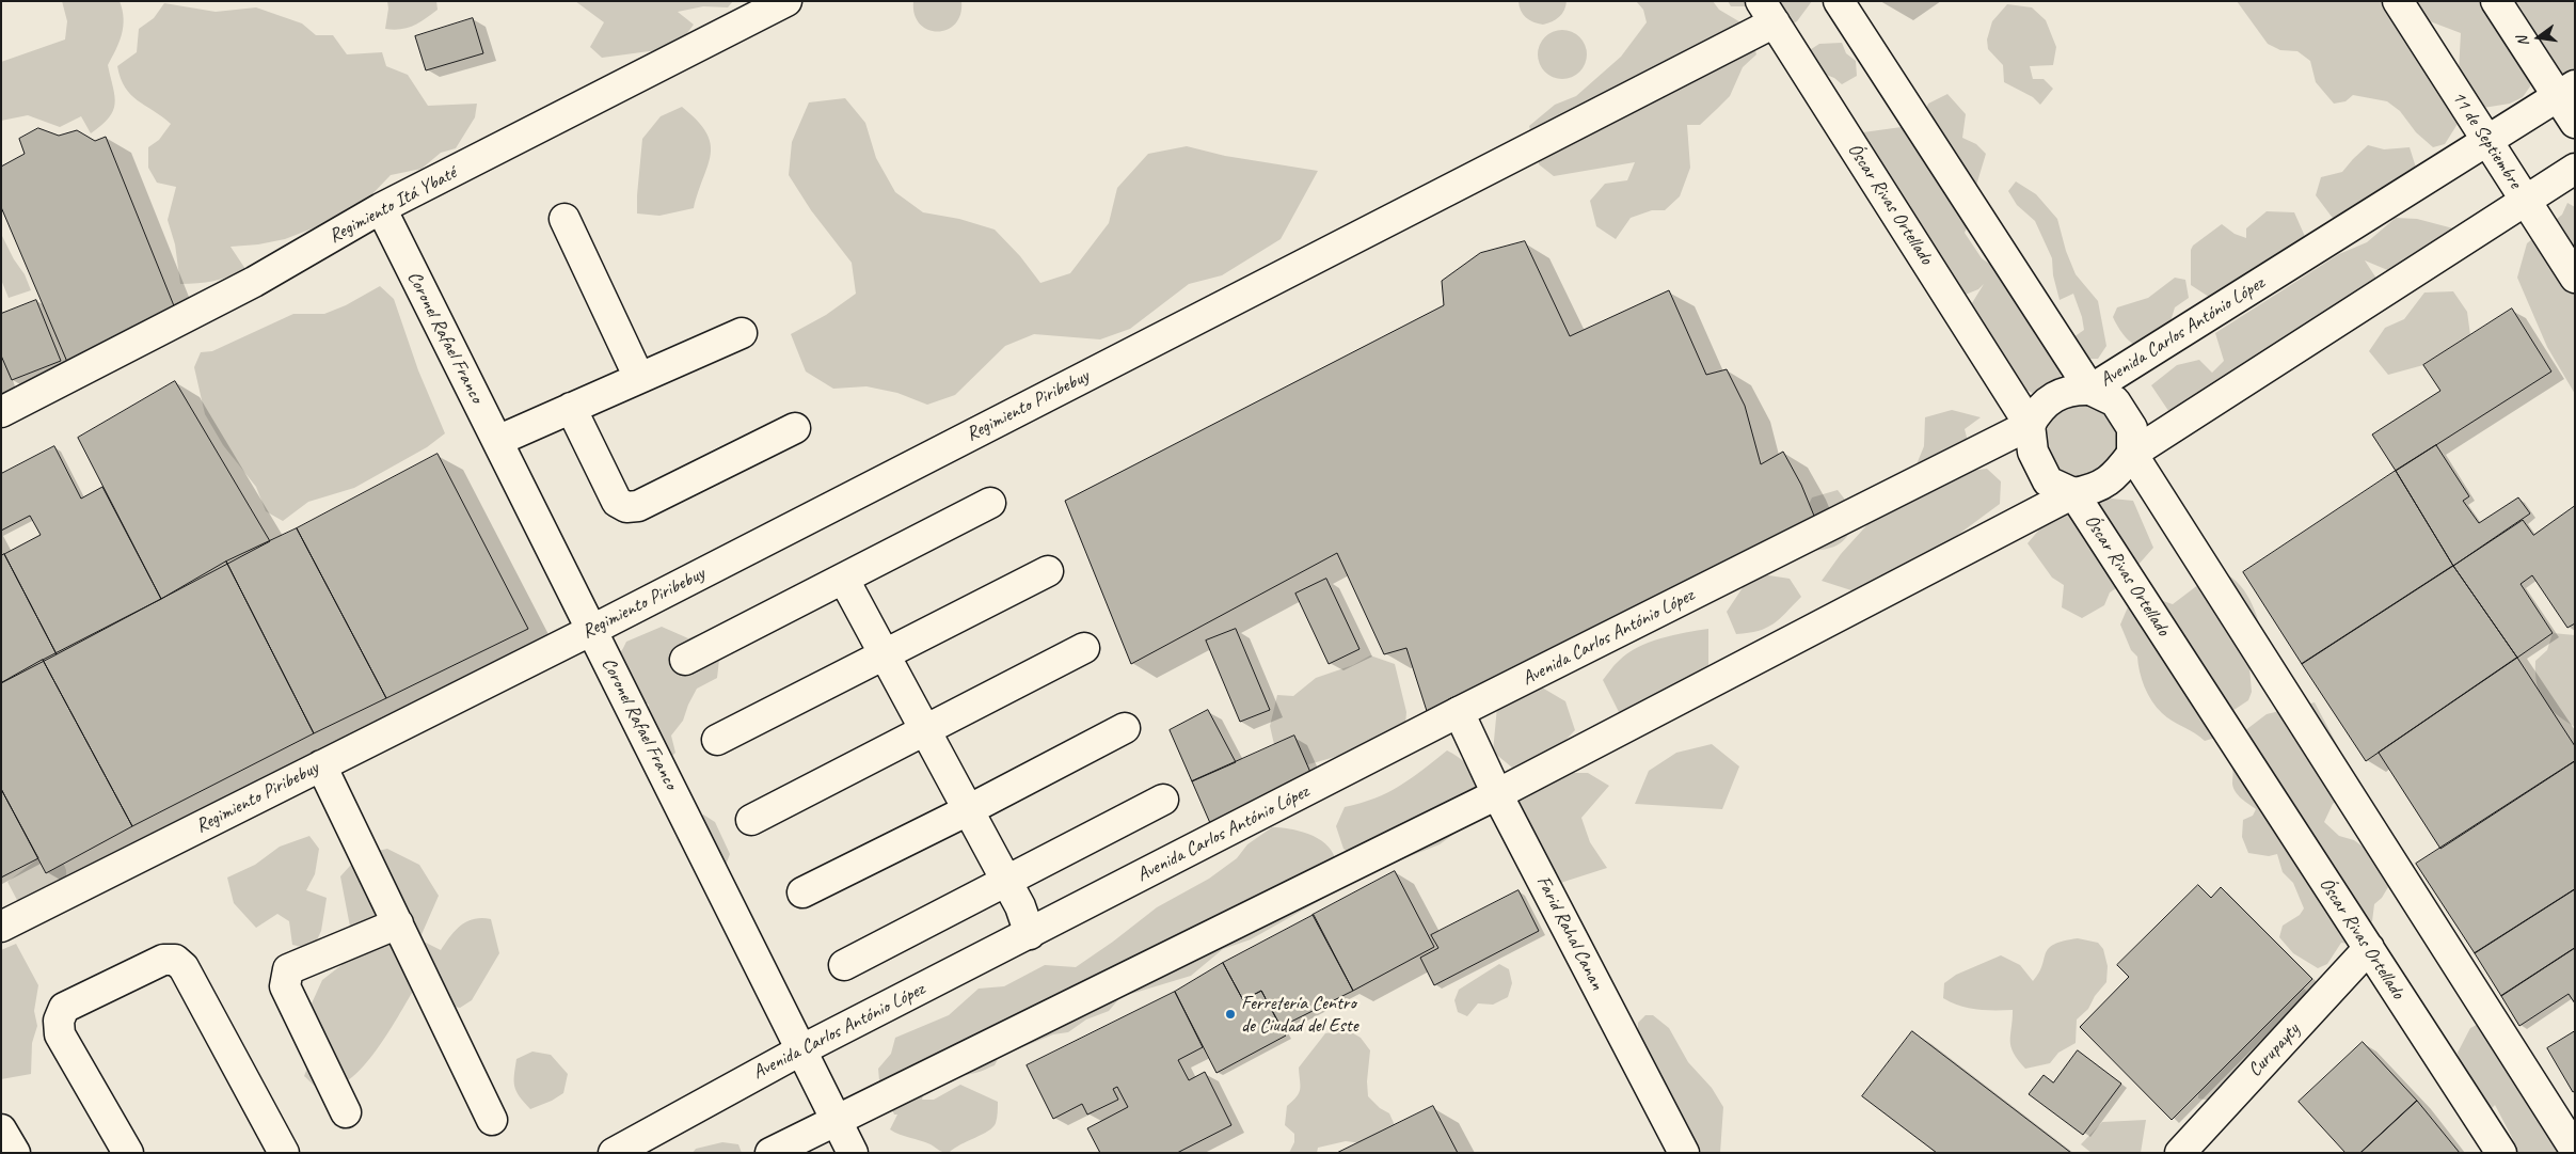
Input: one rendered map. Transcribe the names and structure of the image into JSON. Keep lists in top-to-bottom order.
{
  "streets": {
    "street": [
      "11 de Septiembre",
      "Óscar Rivas Ortellado",
      "Regimiento Itá Ybaté",
      "Avenida Carlos António López",
      "Coronel Rafael Franco",
      "Regimiento Piribebuy",
      "Farid Rahal Canan",
      "Curupayty"
    ]
  },
  "crossings": [
    ["11 de Septiembre", "Avenida Carlos António López"],
    ["Óscar Rivas Ortellado", "Avenida Carlos António López"],
    ["Óscar Rivas Ortellado", "Regimiento Piribebuy"],
    ["Óscar Rivas Ortellado", "Curupayty"],
    ["Regimiento Itá Ybaté", "Coronel Rafael Franco"],
    ["Avenida Carlos António López", "Coronel Rafael Franco"],
    ["Avenida Carlos António López", "Farid Rahal Canan"],
    ["Coronel Rafael Franco", "Regimiento Piribebuy"]
  ],
  "places": ["Ferretería Centro de Ciudad del Este"],
  "north": "left"
}
